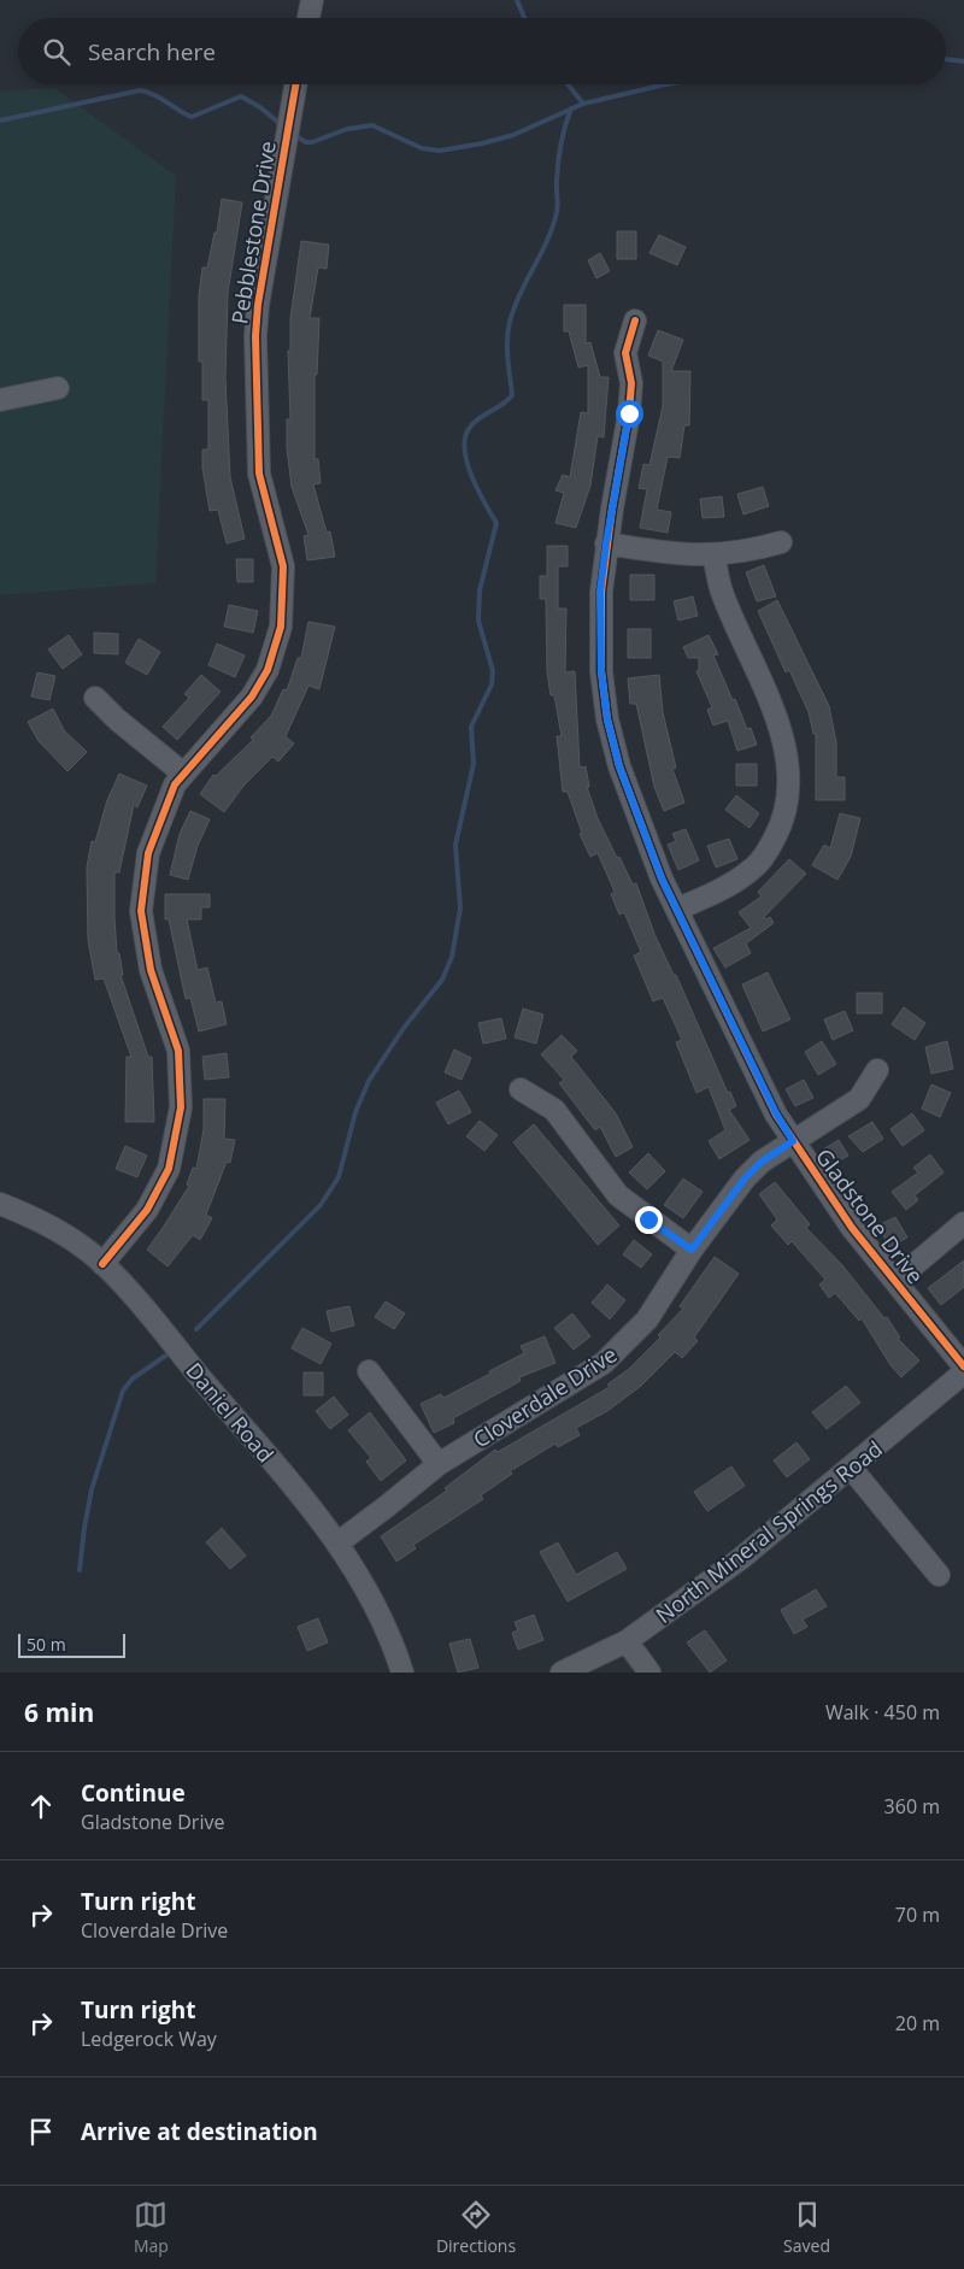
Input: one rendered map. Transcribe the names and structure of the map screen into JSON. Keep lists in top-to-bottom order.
{
  "streets": {
    "street": [
      "Pebblestone Drive",
      "Gladstone Drive",
      "Cloverdale Drive",
      "Daniel Road",
      "North Mineral Springs Road"
    ]
  },
  "crossings": [
    ["Pebblestone Drive", "Daniel Road"],
    ["Gladstone Drive", "Cloverdale Drive"],
    ["Cloverdale Drive", "Daniel Road"]
  ],
  "scale_bar": "50 m",
  "page": {
    "search": "Search here",
    "scale": "50 m",
    "heading": ["6 min", "Walk · 450 m"],
    "list": [
      ["Continue", "Gladstone Drive", "360 m"],
      ["Turn right", "Cloverdale Drive", "70 m"],
      ["Turn right", "Ledgerock Way", "20 m"],
      "Arrive at destination"
    ],
    "nav": ["Map", "Directions", "Saved"]
  }
}
